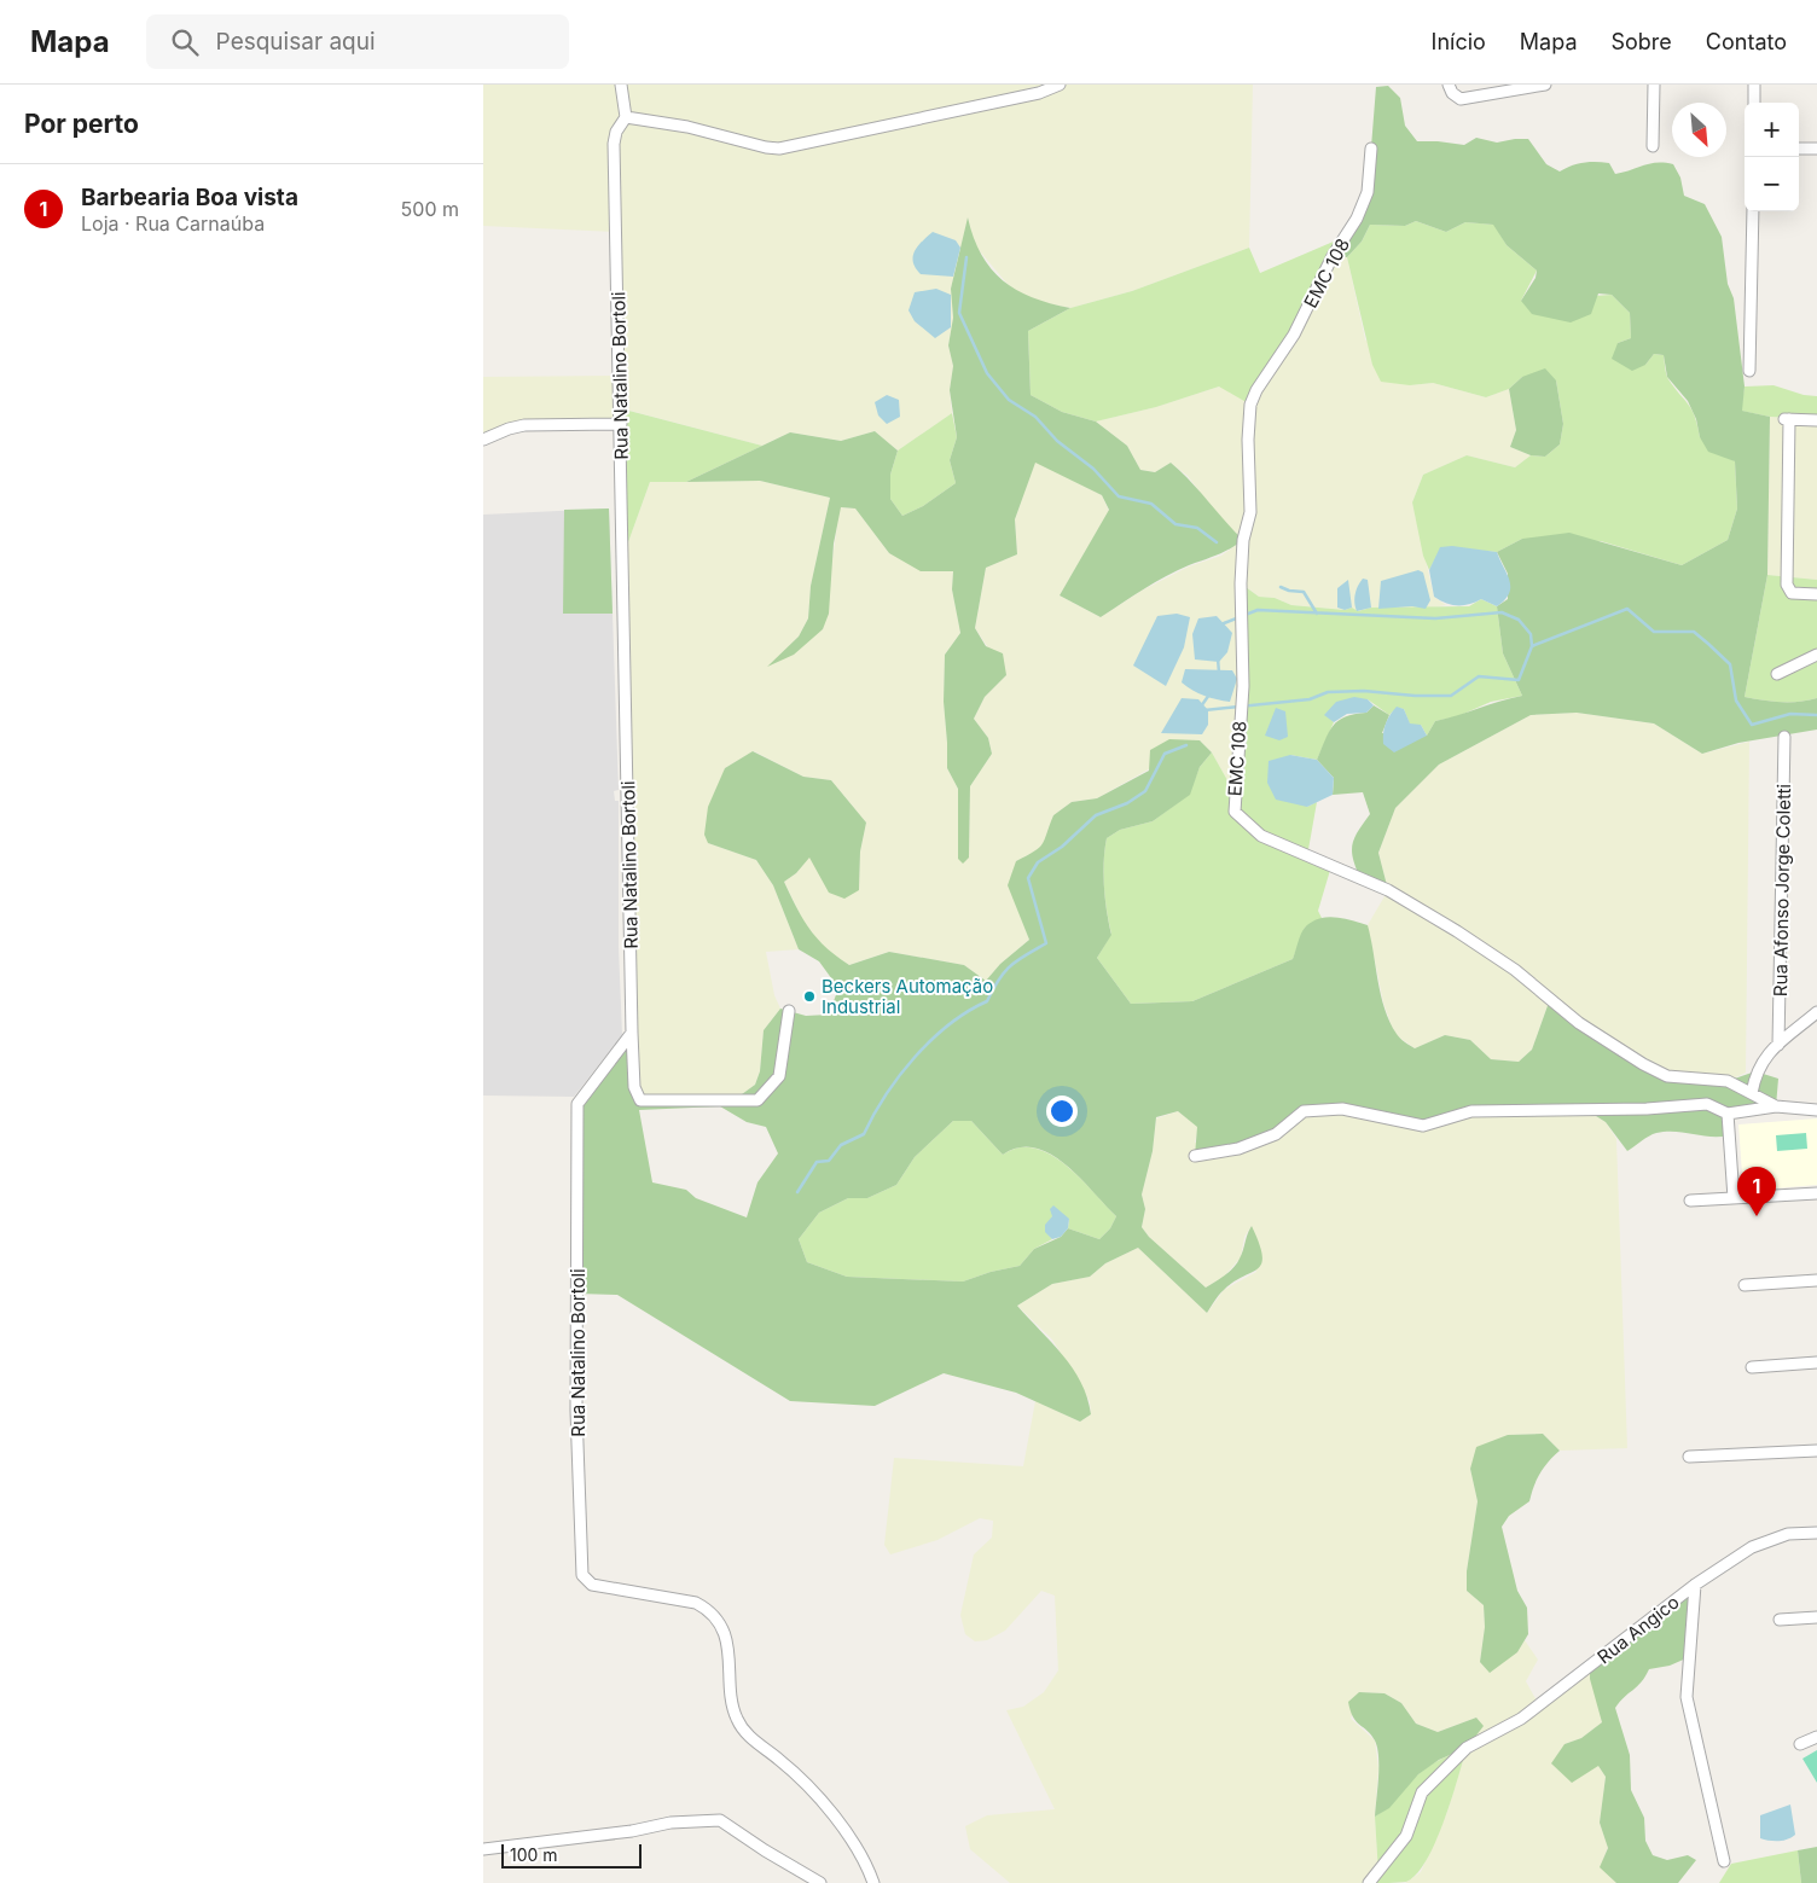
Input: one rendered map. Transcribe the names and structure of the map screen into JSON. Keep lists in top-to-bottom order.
{
  "streets": {
    "street": [
      "EMC 108",
      "Rua Natalino Bortoli",
      "Rua Afonso Jorge Coletti",
      "Rua Angico"
    ]
  },
  "places": ["Beckers Automação Industrial"],
  "scale_bar": "100 m",
  "north": "bottom right",
  "page": {
    "header": "Mapa",
    "search": "Pesquisar aqui",
    "nav": [
      "Início",
      "Mapa",
      "Sobre",
      "Contato"
    ],
    "heading": "Por perto",
    "map_buttons": ["+", "−"],
    "list": [
      {
        "mark": "1",
        "name": "Barbearia Boa vista",
        "note": "Loja · Rua Carnaúba",
        "value": "500 m"
      }
    ],
    "pins": "1",
    "scale": "100 m"
  }
}
